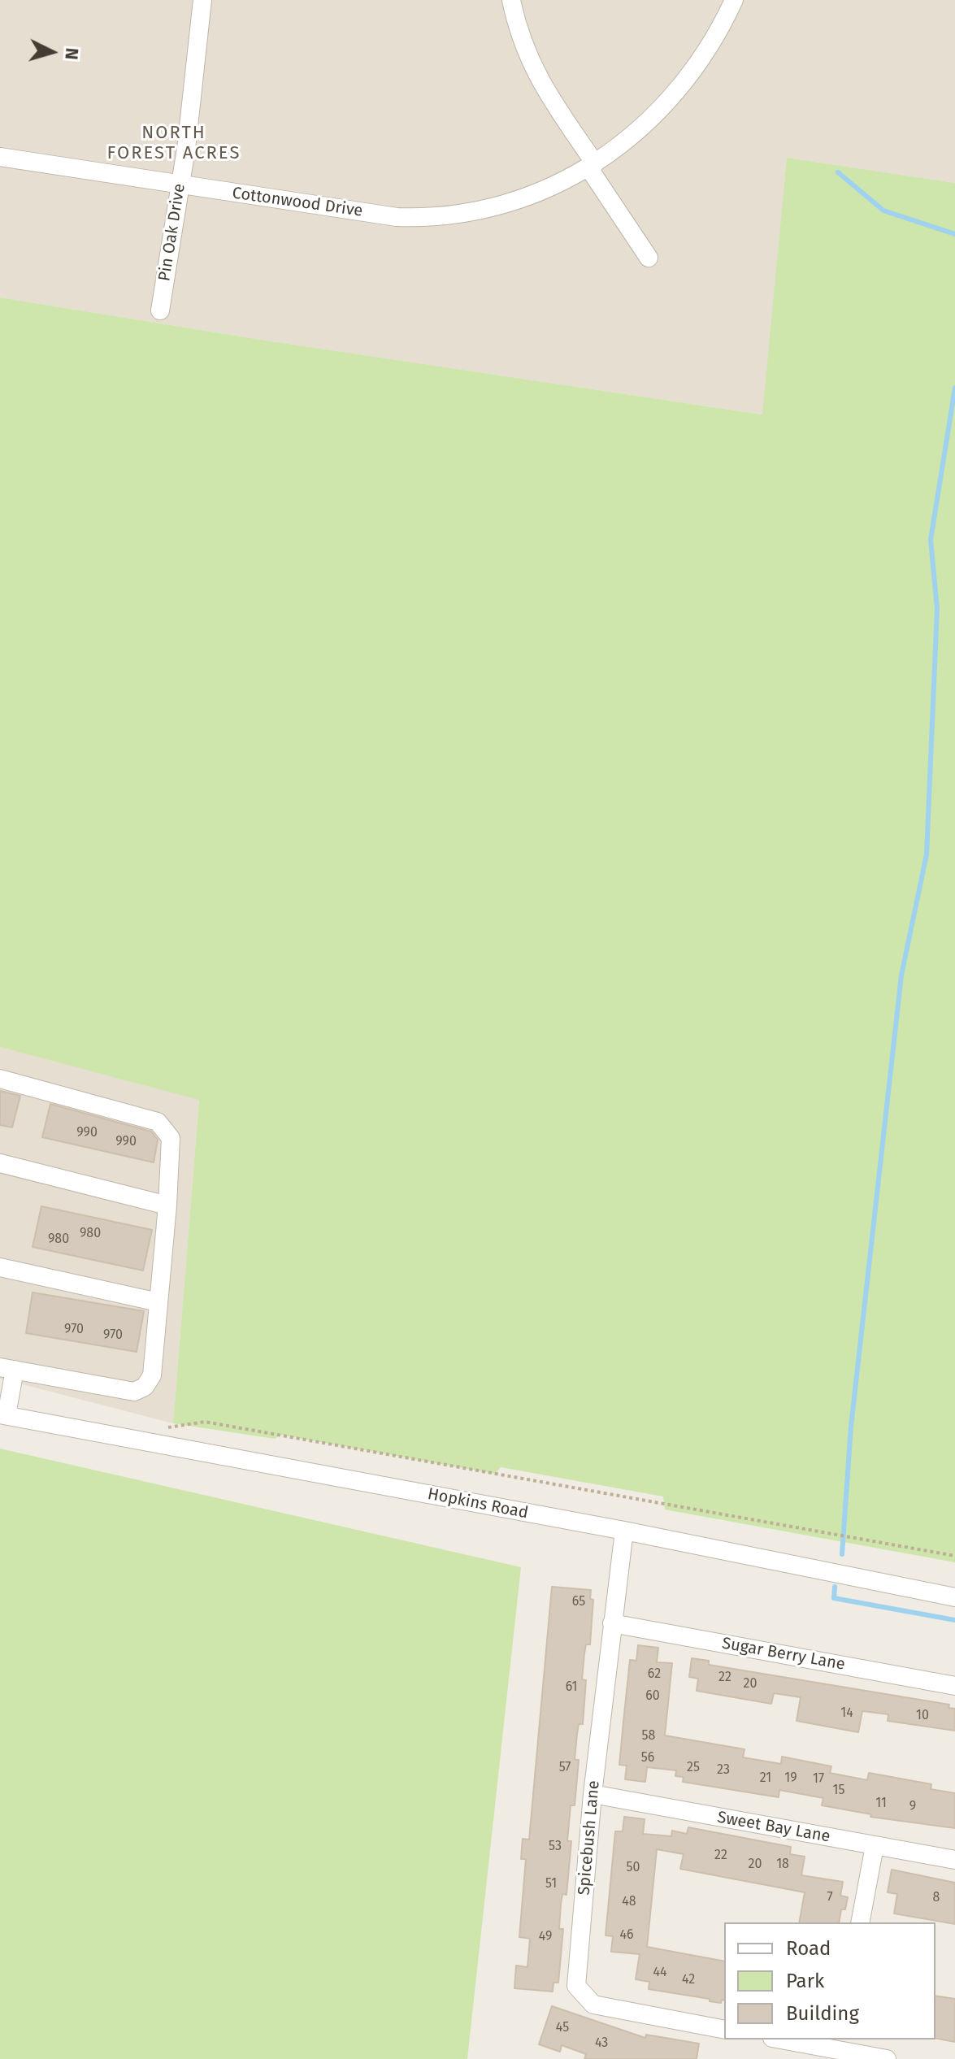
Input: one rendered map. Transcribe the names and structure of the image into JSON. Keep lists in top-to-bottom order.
{
  "streets": {
    "street": [
      "Cottonwood Drive",
      "Pin Oak Drive",
      "Hopkins Road",
      "Sugar Berry Lane",
      "Sweet Bay Lane",
      "Spicebush Lane"
    ]
  },
  "crossings": [
    ["Cottonwood Drive", "Pin Oak Drive"],
    ["Hopkins Road", "Spicebush Lane"],
    ["Sugar Berry Lane", "Spicebush Lane"],
    ["Sweet Bay Lane", "Spicebush Lane"]
  ],
  "districts": ["NORTH FOREST ACRES"],
  "house_numbers": [
    "990",
    "990",
    "980",
    "980",
    "970",
    "970",
    "65",
    "62",
    "22",
    "20",
    "61",
    "60",
    "14",
    "10",
    "58",
    "56",
    "57",
    "25",
    "23",
    "21",
    "19",
    "17",
    "15",
    "11",
    "9",
    "53",
    "22",
    "20",
    "18",
    "50",
    "51",
    "7",
    "8",
    "48",
    "46",
    "49",
    "44",
    "42",
    "45",
    "43"
  ],
  "legend": ["Road", "Park", "Building"],
  "north": "right"
}
